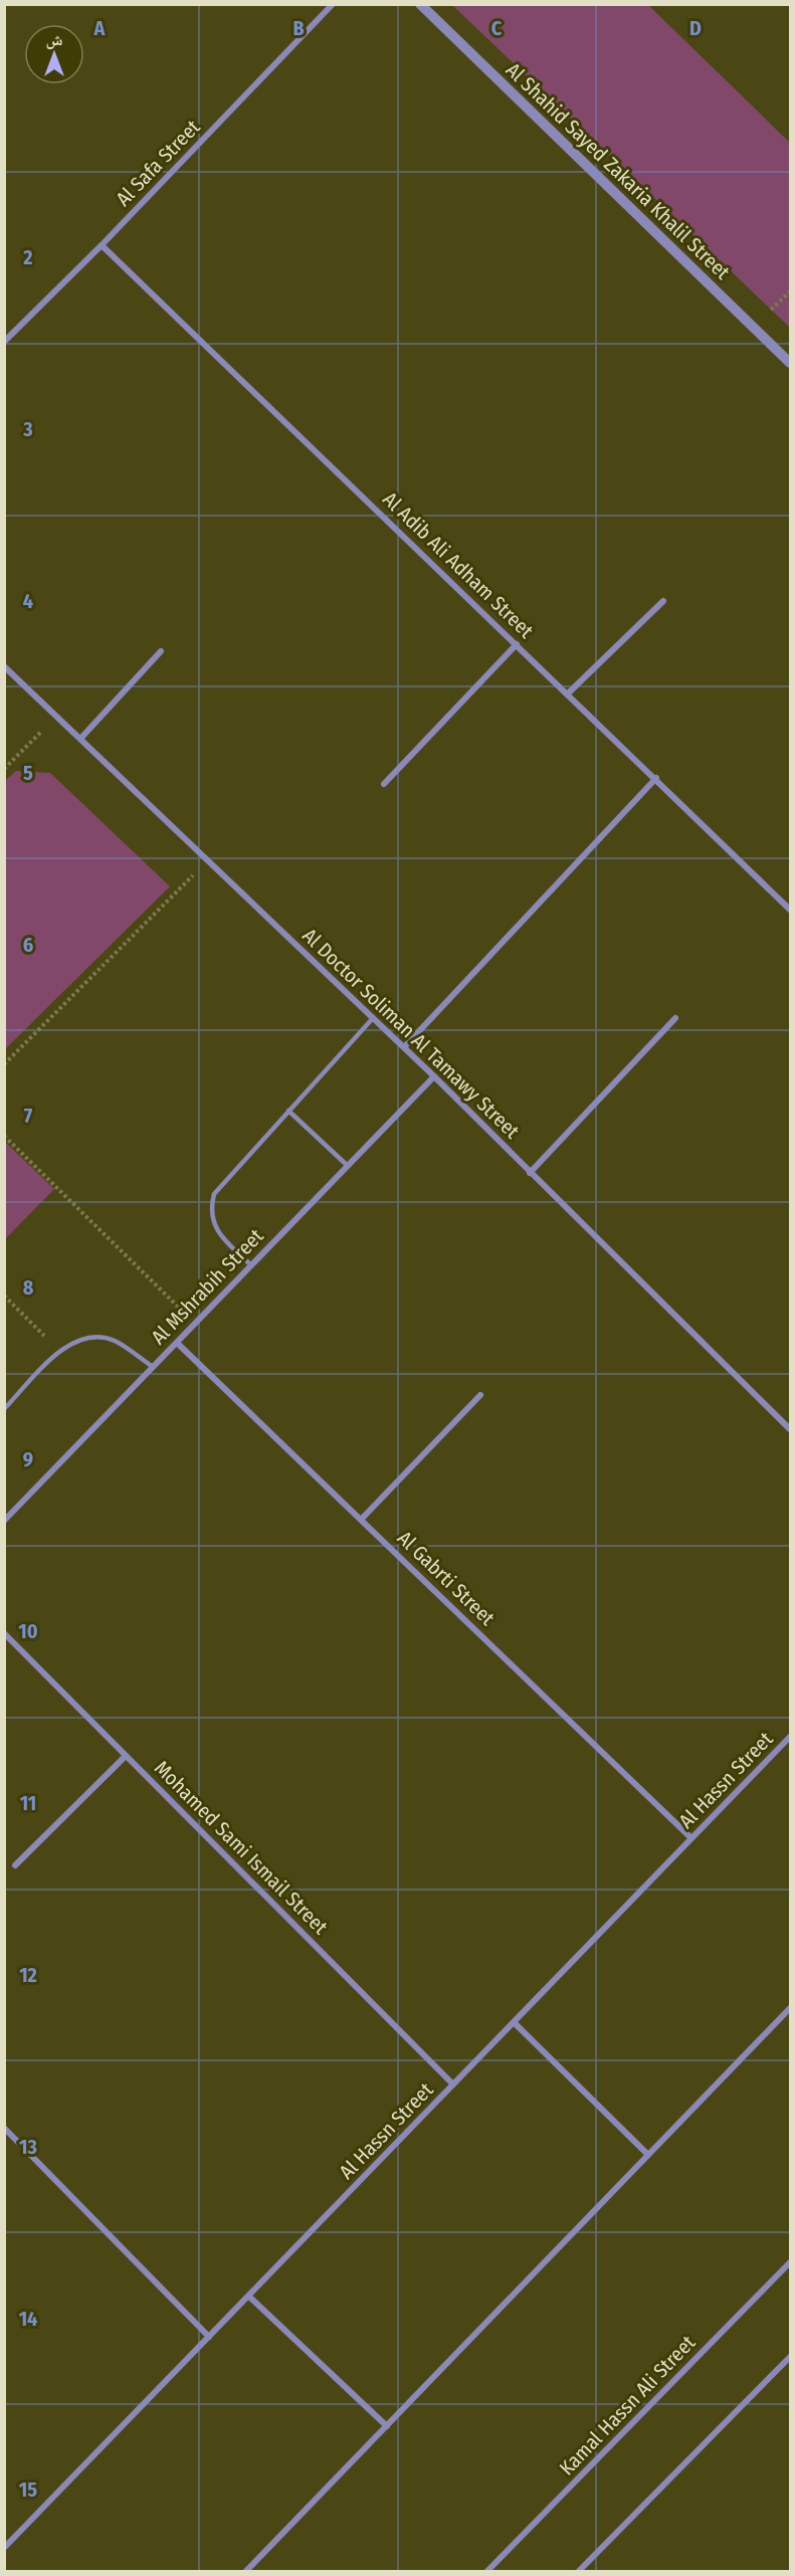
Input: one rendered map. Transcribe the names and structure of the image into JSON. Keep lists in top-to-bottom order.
{
  "streets": {
    "street": [
      "Al Safa Street",
      "Al Shahid Sayed Zakaria Khalil Street",
      "Al Adib Ali Adham Street",
      "Al Doctor Soliman Al Tamawy Street",
      "Al Mshrabih Street",
      "Al Gabrti Street",
      "Al Hassn Street",
      "Mohamed Sami Ismail Street",
      "Kamal Hassn Ali Street"
    ]
  },
  "crossings": [
    ["Al Safa Street", "Al Adib Ali Adham Street"],
    ["Al Doctor Soliman Al Tamawy Street", "Al Mshrabih Street"],
    ["Al Mshrabih Street", "Al Gabrti Street"],
    ["Al Gabrti Street", "Al Hassn Street"],
    ["Al Hassn Street", "Mohamed Sami Ismail Street"]
  ],
  "north": "top",
  "grid": {
    "columns": [
      "A",
      "B",
      "C",
      "D"
    ],
    "rows": [
      "2",
      "3",
      "4",
      "5",
      "6",
      "7",
      "8",
      "9",
      "10",
      "11",
      "12",
      "13",
      "14",
      "15"
    ]
  }
}
